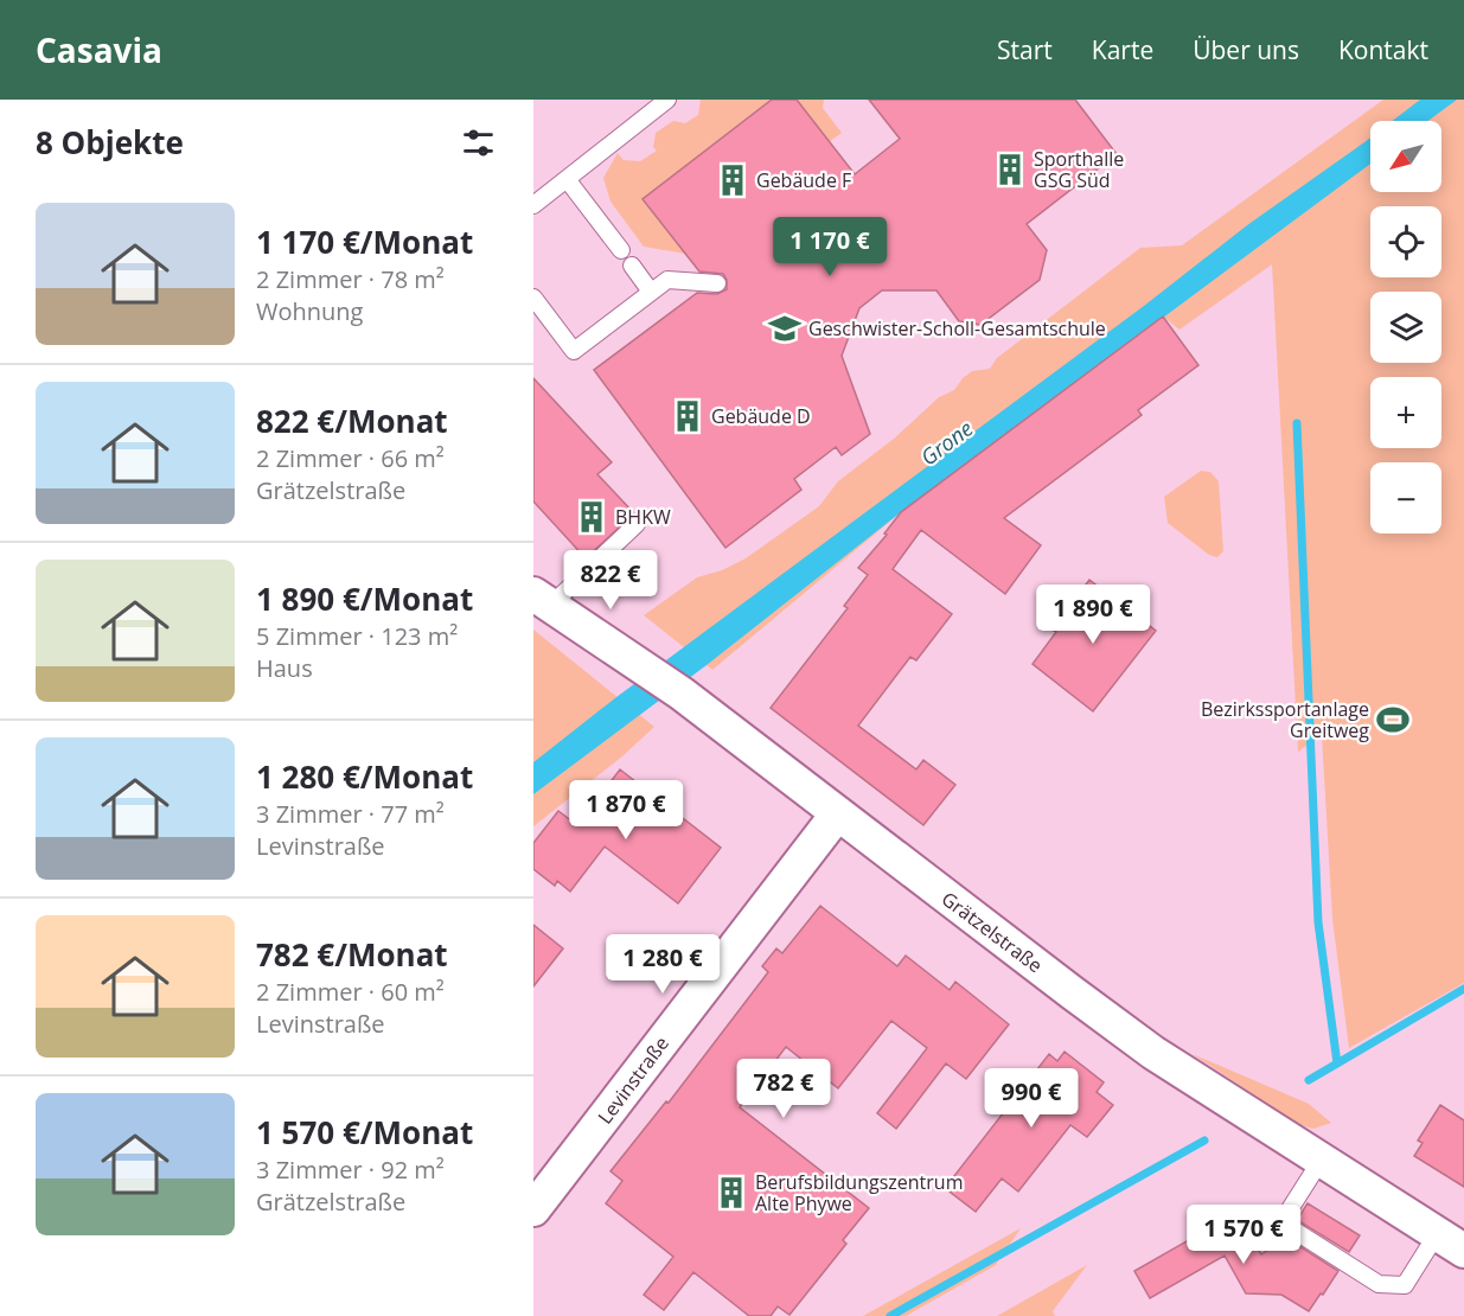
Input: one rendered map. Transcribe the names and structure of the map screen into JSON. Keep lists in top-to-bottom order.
{
  "streets": {
    "street": ["Grätzelstraße", "Levinstraße"]
  },
  "crossings": [
    ["Grätzelstraße", "Levinstraße"]
  ],
  "water": ["Grone"],
  "places": {
    "building": [
      "Sporthalle GSG Süd",
      "Gebäude F",
      "Gebäude D",
      "BHKW",
      "Berufsbildungszentrum Alte Phywe"
    ],
    "school or university": ["Geschwister-Scholl-Gesamtschule"],
    "sports": ["Bezirkssportanlage Greitweg"]
  },
  "north": "bottom left",
  "page": {
    "header": "Casavia",
    "nav": [
      "Start",
      "Karte",
      "Über uns",
      "Kontakt"
    ],
    "heading": "8 Objekte",
    "map_buttons": ["+", "−"],
    "list": [
      {
        "name": "1 170 €/Monat",
        "note": "2 Zimmer · 78 m² · Wohnung"
      },
      {
        "name": "822 €/Monat",
        "note": "2 Zimmer · 66 m² · Grätzelstraße"
      },
      {
        "name": "1 890 €/Monat",
        "note": "5 Zimmer · 123 m² · Haus"
      },
      {
        "name": "1 280 €/Monat",
        "note": "3 Zimmer · 77 m² · Levinstraße"
      },
      {
        "name": "782 €/Monat",
        "note": "2 Zimmer · 60 m² · Levinstraße"
      },
      {
        "name": "1 570 €/Monat",
        "note": "3 Zimmer · 92 m² · Grätzelstraße"
      }
    ],
    "price": [
      "1 170 €",
      "822 €",
      "1 890 €",
      "1 870 €",
      "1 280 €",
      "782 €",
      "990 €",
      "1 570 €"
    ]
  }
}
